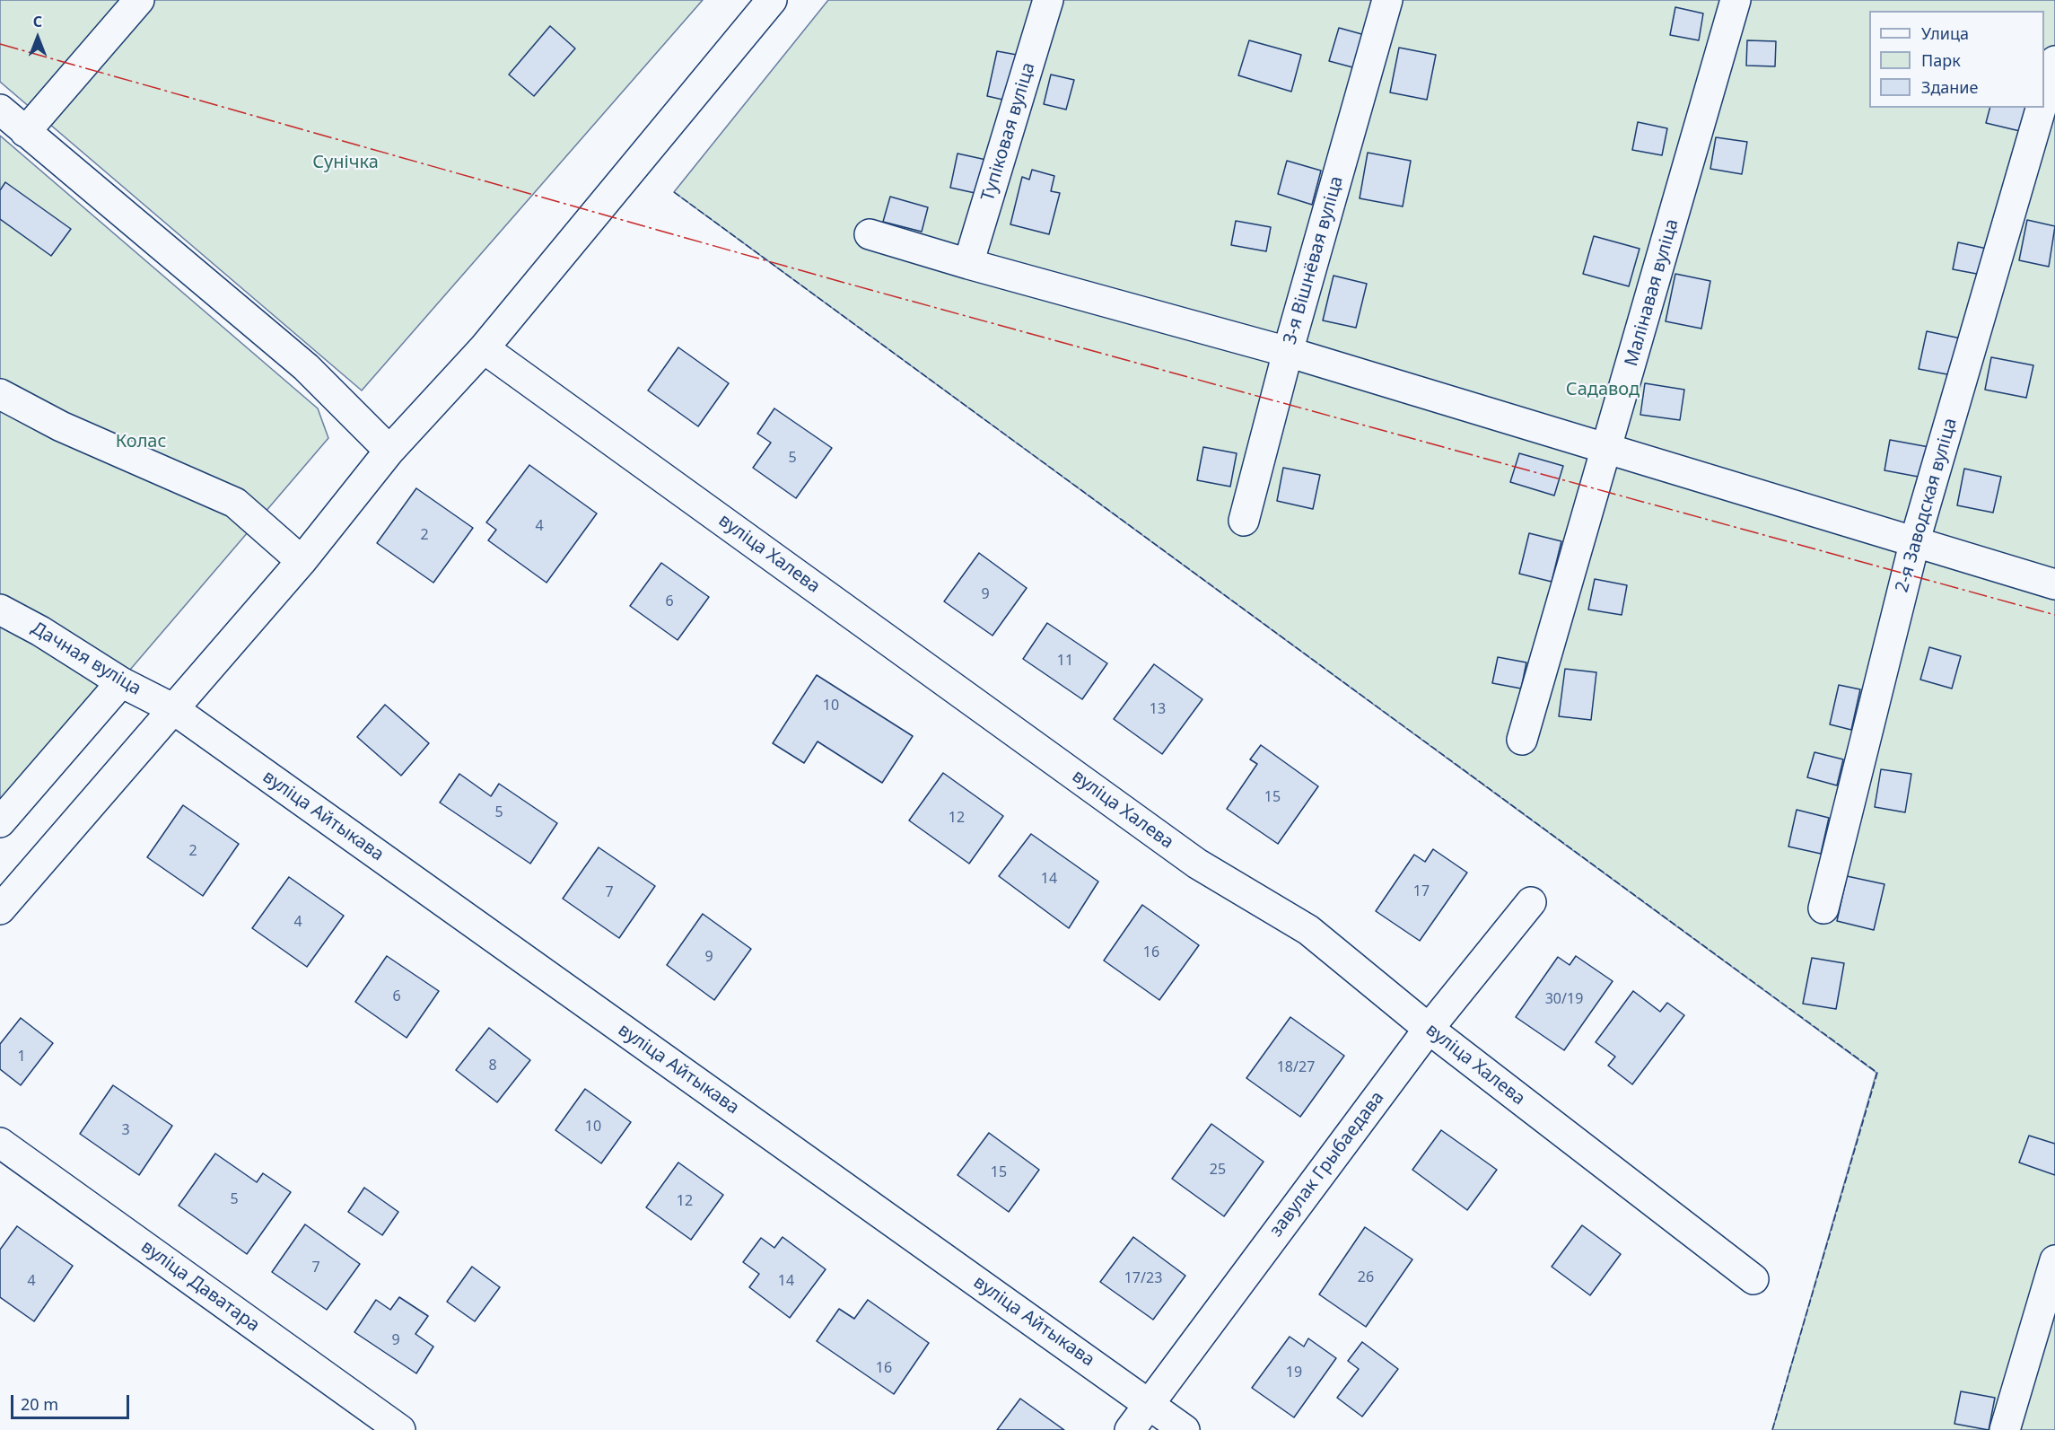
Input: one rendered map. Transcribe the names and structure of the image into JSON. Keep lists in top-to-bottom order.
{
  "streets": {
    "street": [
      "Тупіковая вуліца",
      "3-я Вішнёвая вуліца",
      "Малінавая вуліца",
      "2-я Заводская вуліца",
      "вуліца Халева",
      "Дачная вуліца",
      "вуліца Айтыкава",
      "завулак Грыбаедава",
      "вуліца Даватара"
    ]
  },
  "crossings": [
    ["вуліца Халева", "завулак Грыбаедава"],
    ["Дачная вуліца", "вуліца Айтыкава"],
    ["вуліца Айтыкава", "завулак Грыбаедава"]
  ],
  "parks": ["Сунічка", "Садавод", "Колас"],
  "house_numbers": [
    "5",
    "4",
    "2",
    "9",
    "6",
    "11",
    "10",
    "13",
    "15",
    "5",
    "12",
    "2",
    "14",
    "17",
    "7",
    "4",
    "16",
    "9",
    "6",
    "30/19",
    "1",
    "8",
    "18/27",
    "10",
    "3",
    "25",
    "15",
    "5",
    "12",
    "7",
    "26",
    "17/23",
    "4",
    "14",
    "9",
    "16",
    "19"
  ],
  "legend": ["Улица", "Парк", "Здание"],
  "scale_bar": "20 m",
  "north": "top"
}
